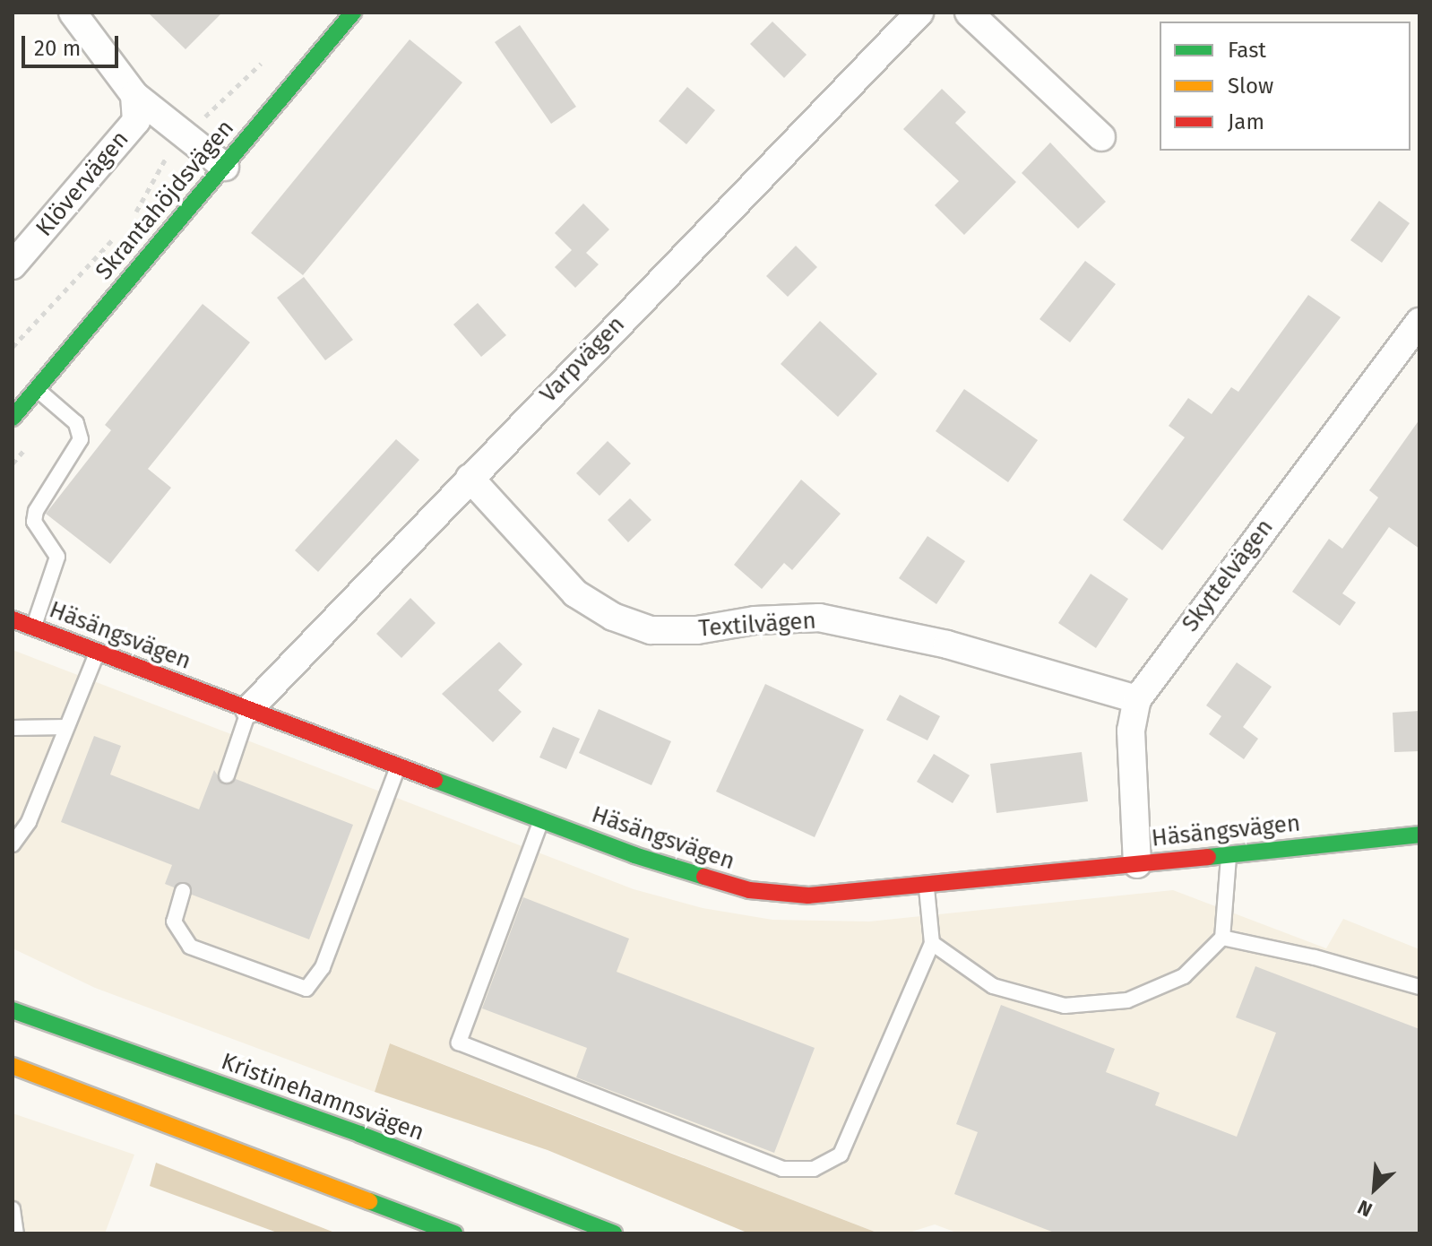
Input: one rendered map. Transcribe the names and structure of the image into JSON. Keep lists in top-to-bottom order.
{
  "streets": {
    "main road": ["Skrantahöjdsvägen", "Häsängsvägen", "Kristinehamnsvägen"],
    "street": [
      "Klövervägen",
      "Varpvägen",
      "Skyttelvägen",
      "Textilvägen"
    ]
  },
  "crossings": [
    ["Varpvägen", "Textilvägen"],
    ["Varpvägen", "Häsängsvägen"],
    ["Skyttelvägen", "Textilvägen"],
    ["Skyttelvägen", "Häsängsvägen"]
  ],
  "legend": ["Fast", "Slow", "Jam"],
  "scale_bar": "20 m",
  "north": "bottom left"
}
